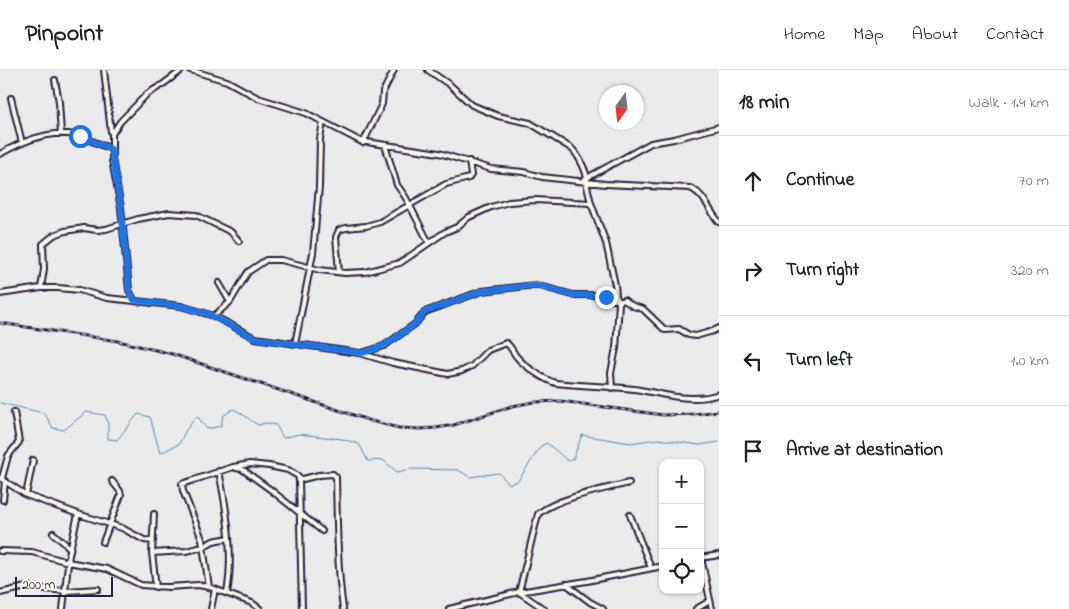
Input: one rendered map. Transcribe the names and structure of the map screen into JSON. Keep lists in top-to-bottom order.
{
  "scale_bar": "200 m",
  "north": "bottom",
  "page": {
    "header": "Pinpoint",
    "nav": [
      "Home",
      "Map",
      "About",
      "Contact"
    ],
    "heading": ["18 min", "Walk · 1.4 km"],
    "list": [
      ["Continue", "70 m"],
      ["Turn right", "320 m"],
      ["Turn left", "1.0 km"],
      "Arrive at destination"
    ],
    "map_buttons": ["+", "−"],
    "scale": "200 m"
  }
}
